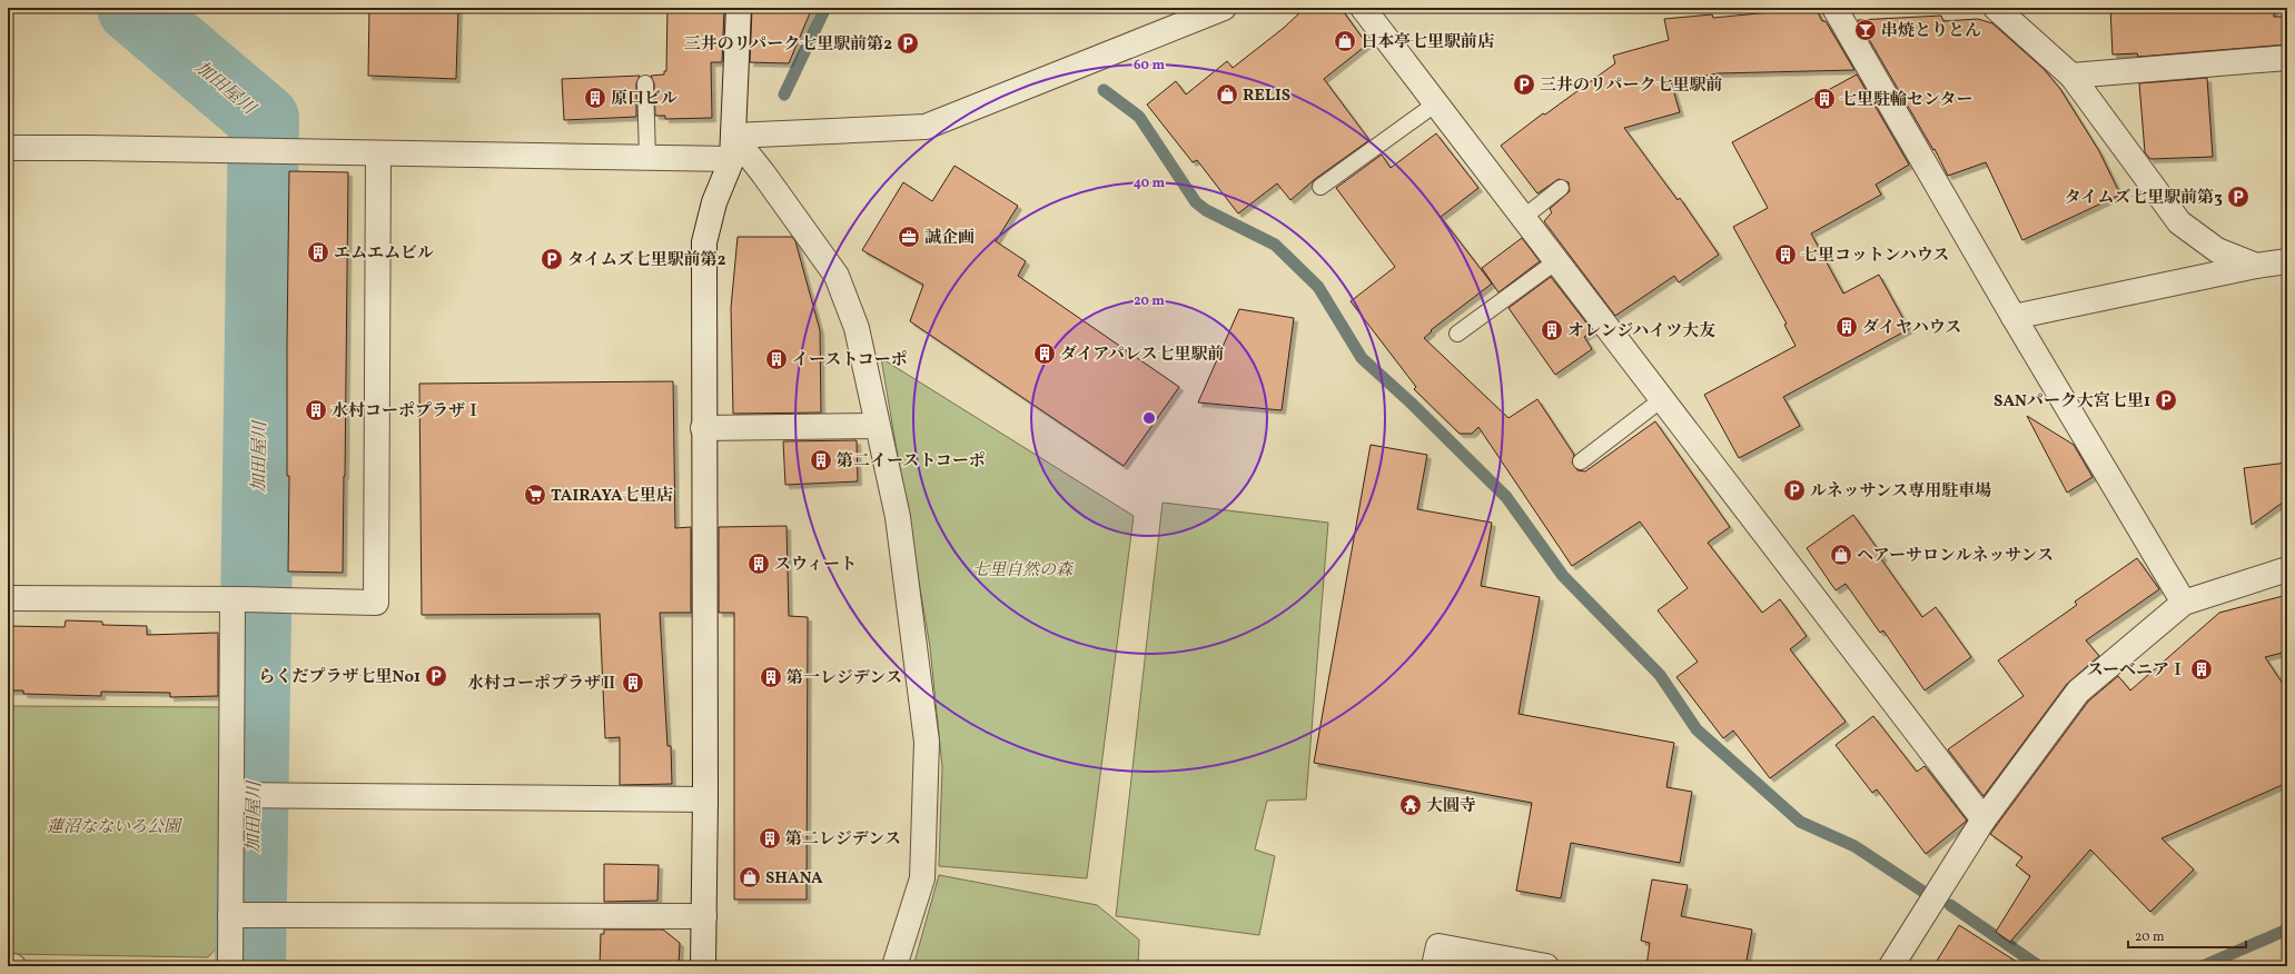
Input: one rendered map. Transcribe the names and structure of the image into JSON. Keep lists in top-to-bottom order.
{
  "water": ["加田屋川"],
  "parks": ["七里自然の森", "蓮沼なないろ公園"],
  "places": {
    "bar": ["串焼とりとん"],
    "shop": [
      "日本亭七里駅前店",
      "RELIS",
      "ヘアーサロンルネッサンス",
      "SHANA"
    ],
    "parking": [
      "三井のリパーク七里駅前第2",
      "三井のリパーク七里駅前",
      "タイムズ七里駅前第3",
      "タイムズ七里駅前第2",
      "SANパーク大宮七里1",
      "ルネッサンス専用駐車場",
      "らくだプラザ七里No1"
    ],
    "building": [
      "原口ビル",
      "七里駐輪センター",
      "エムエムビル",
      "七里コットンハウス",
      "ダイヤハウス",
      "オレンジハイツ大友",
      "ダイアパレス七里駅前",
      "イーストコーポ",
      "水村コーポプラザⅠ",
      "第二イーストコーポ",
      "スウィート",
      "スーベニアⅠ",
      "第一レジデンス",
      "水村コーポプラザⅡ",
      "第二レジデンス"
    ],
    "office": ["誠企画"],
    "supermarket": ["TAIRAYA七里店"],
    "temple": ["大圓寺"]
  },
  "scale_bar": "20 m",
  "rings": ["60 m", "40 m", "20 m"]
}
